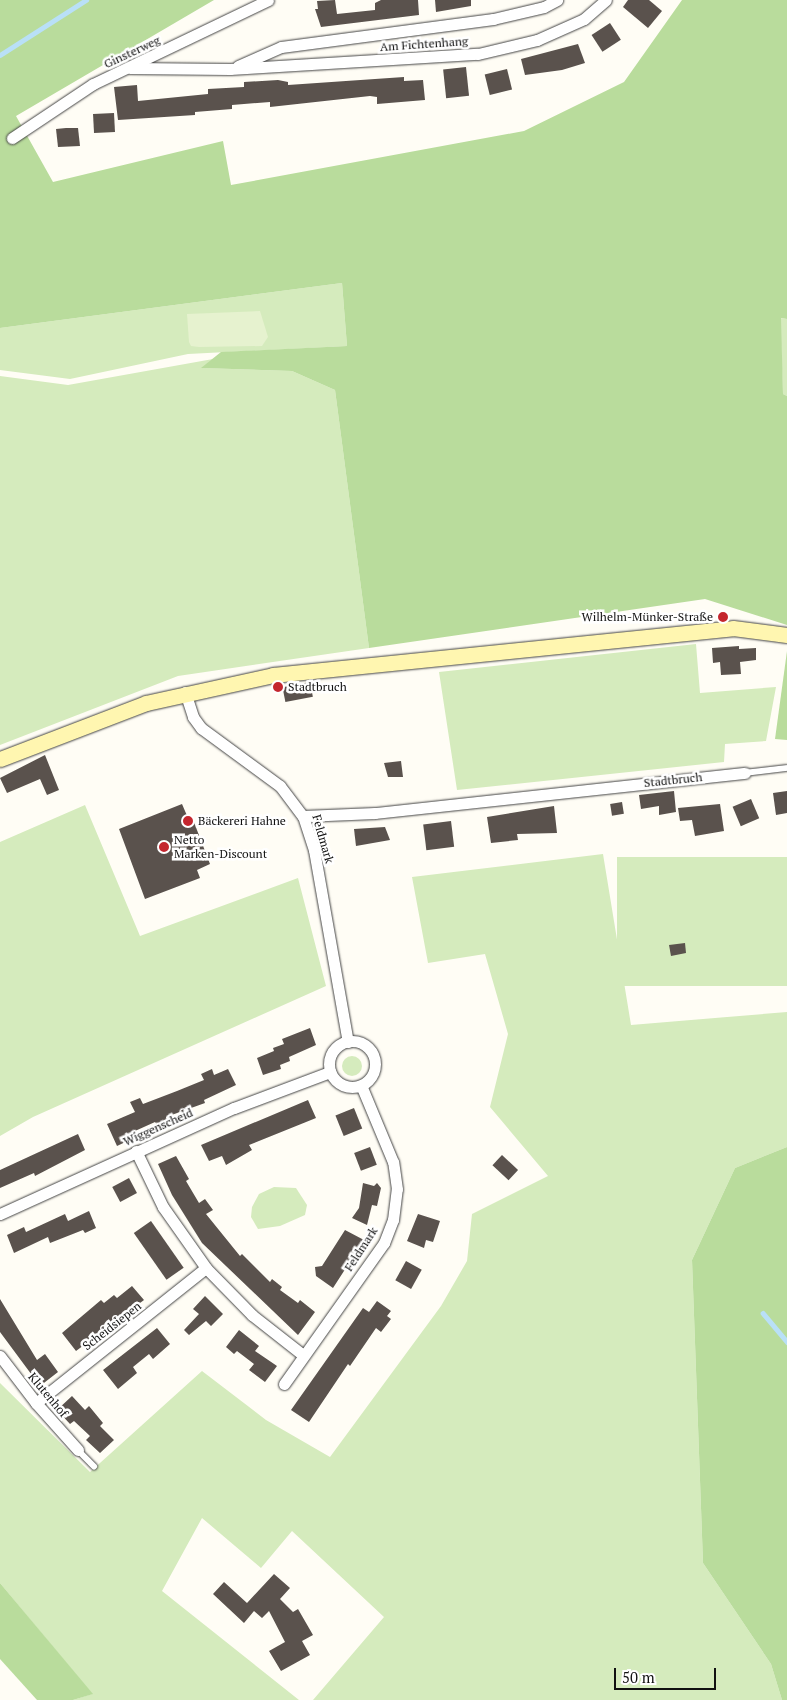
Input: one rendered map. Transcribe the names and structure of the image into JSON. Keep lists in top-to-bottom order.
{
  "streets": {
    "street": [
      "Am Fichtenhang",
      "Ginsterweg",
      "Stadtbruch",
      "Feldmark",
      "Wiggenscheid",
      "Scheidsiepen",
      "Klutenhof"
    ]
  },
  "crossings": [
    ["Am Fichtenhang", "Ginsterweg"],
    ["Stadtbruch", "Feldmark"],
    ["Feldmark", "Wiggenscheid"],
    ["Scheidsiepen", "Klutenhof"]
  ],
  "places": [
    "Wilhelm-Münker-Straße",
    "Stadtbruch",
    "Bäckereri Hahne",
    "Netto Marken-Discount"
  ],
  "scale_bar": "50 m"
}
